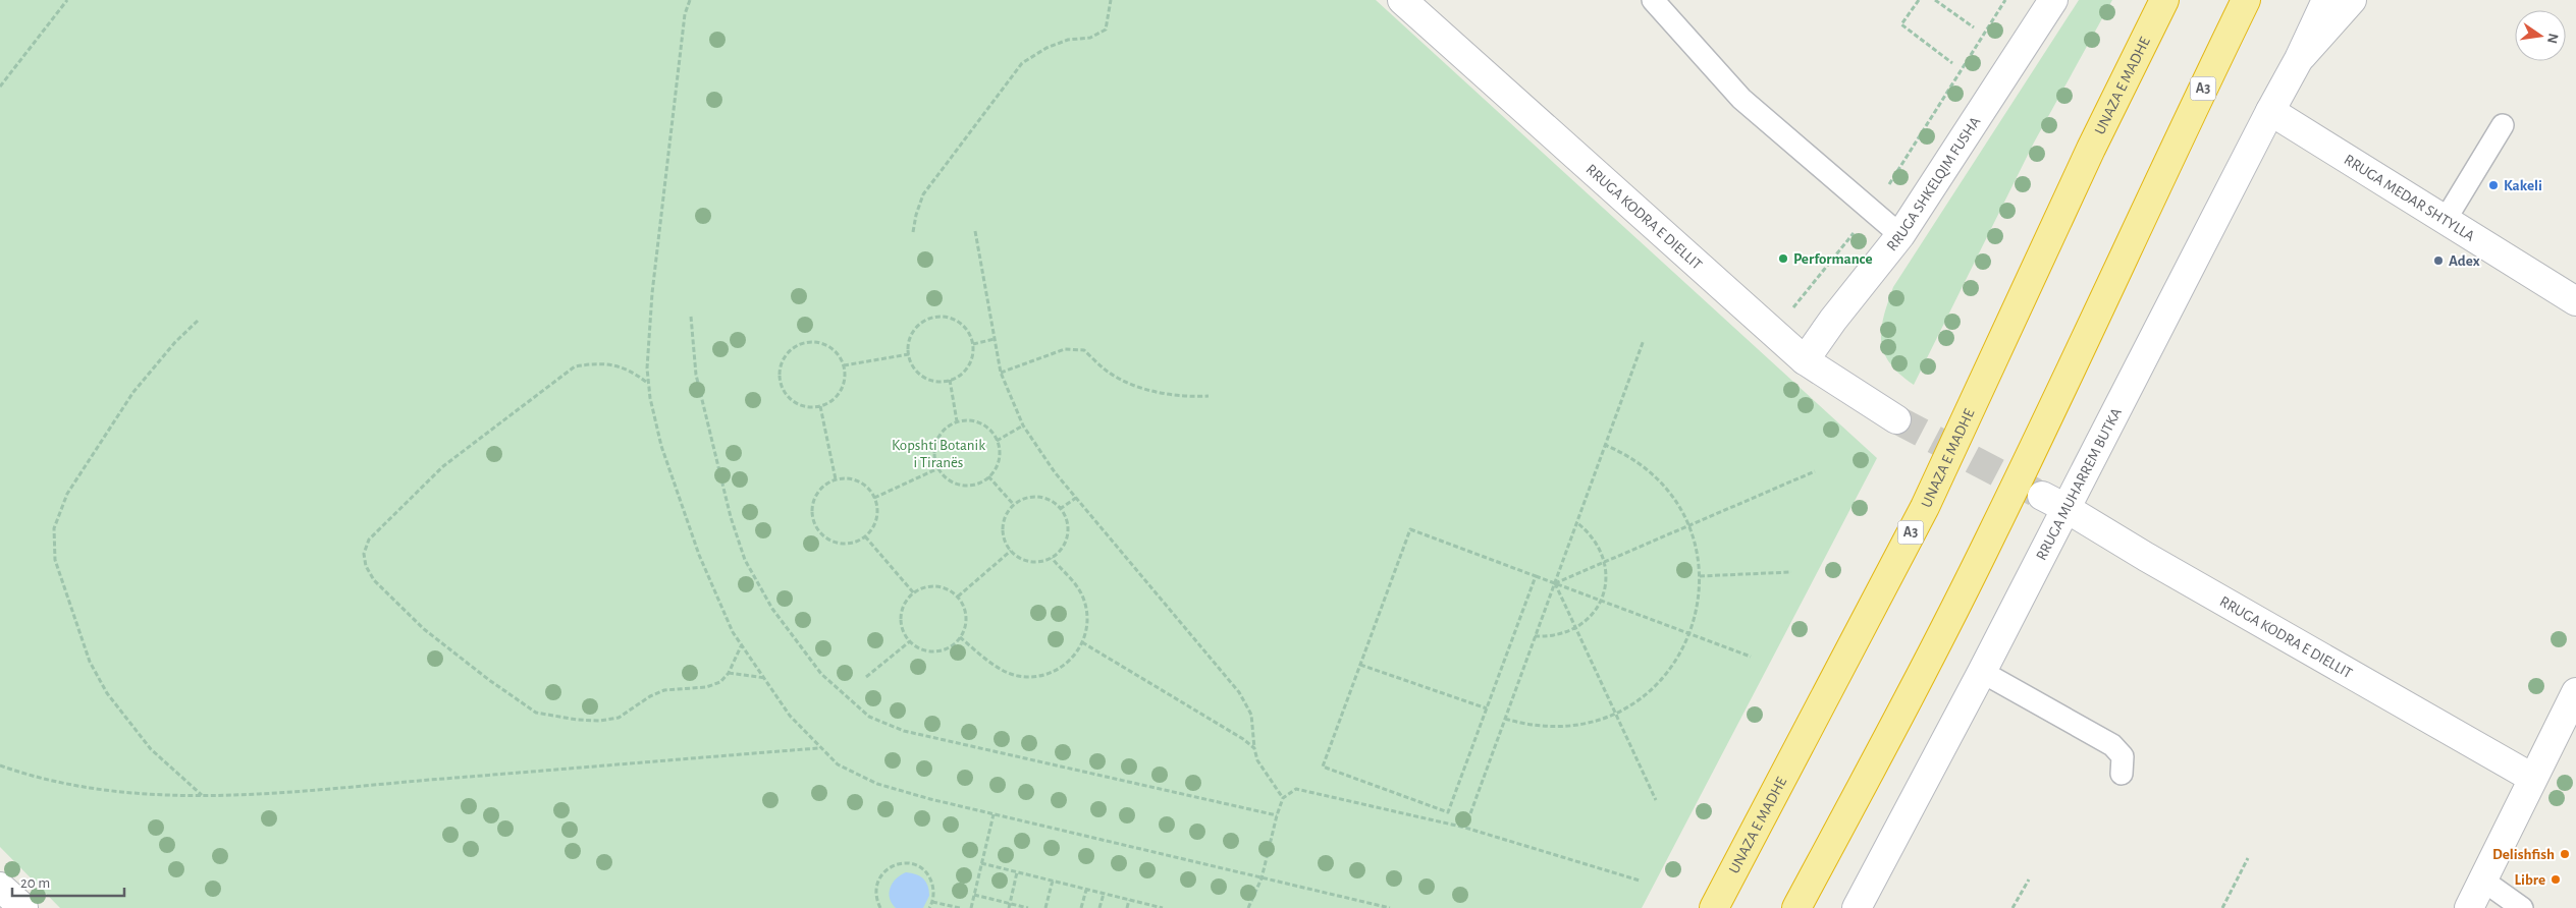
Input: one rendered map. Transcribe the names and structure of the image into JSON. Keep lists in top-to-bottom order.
{
  "streets": {
    "highway": ["UNAZA E MADHE", "A3"],
    "street": [
      "RRUGA SHKELQIM FUSHA",
      "RRUGA MEDAR SHTYLLA",
      "RRUGA KODRA E DIELLIT",
      "RRUGA MUHARREM BUTKA"
    ]
  },
  "crossings": [
    ["RRUGA SHKELQIM FUSHA", "RRUGA KODRA E DIELLIT"],
    ["RRUGA MEDAR SHTYLLA", "RRUGA MUHARREM BUTKA"],
    ["RRUGA KODRA E DIELLIT", "RRUGA MUHARREM BUTKA"]
  ],
  "parks": ["Kopshti Botanik i Tiranës"],
  "places": [
    "Kakeli",
    "Performance",
    "Adex",
    "Delishfish",
    "Libre"
  ],
  "scale_bar": "20 m",
  "north": "right"
}
